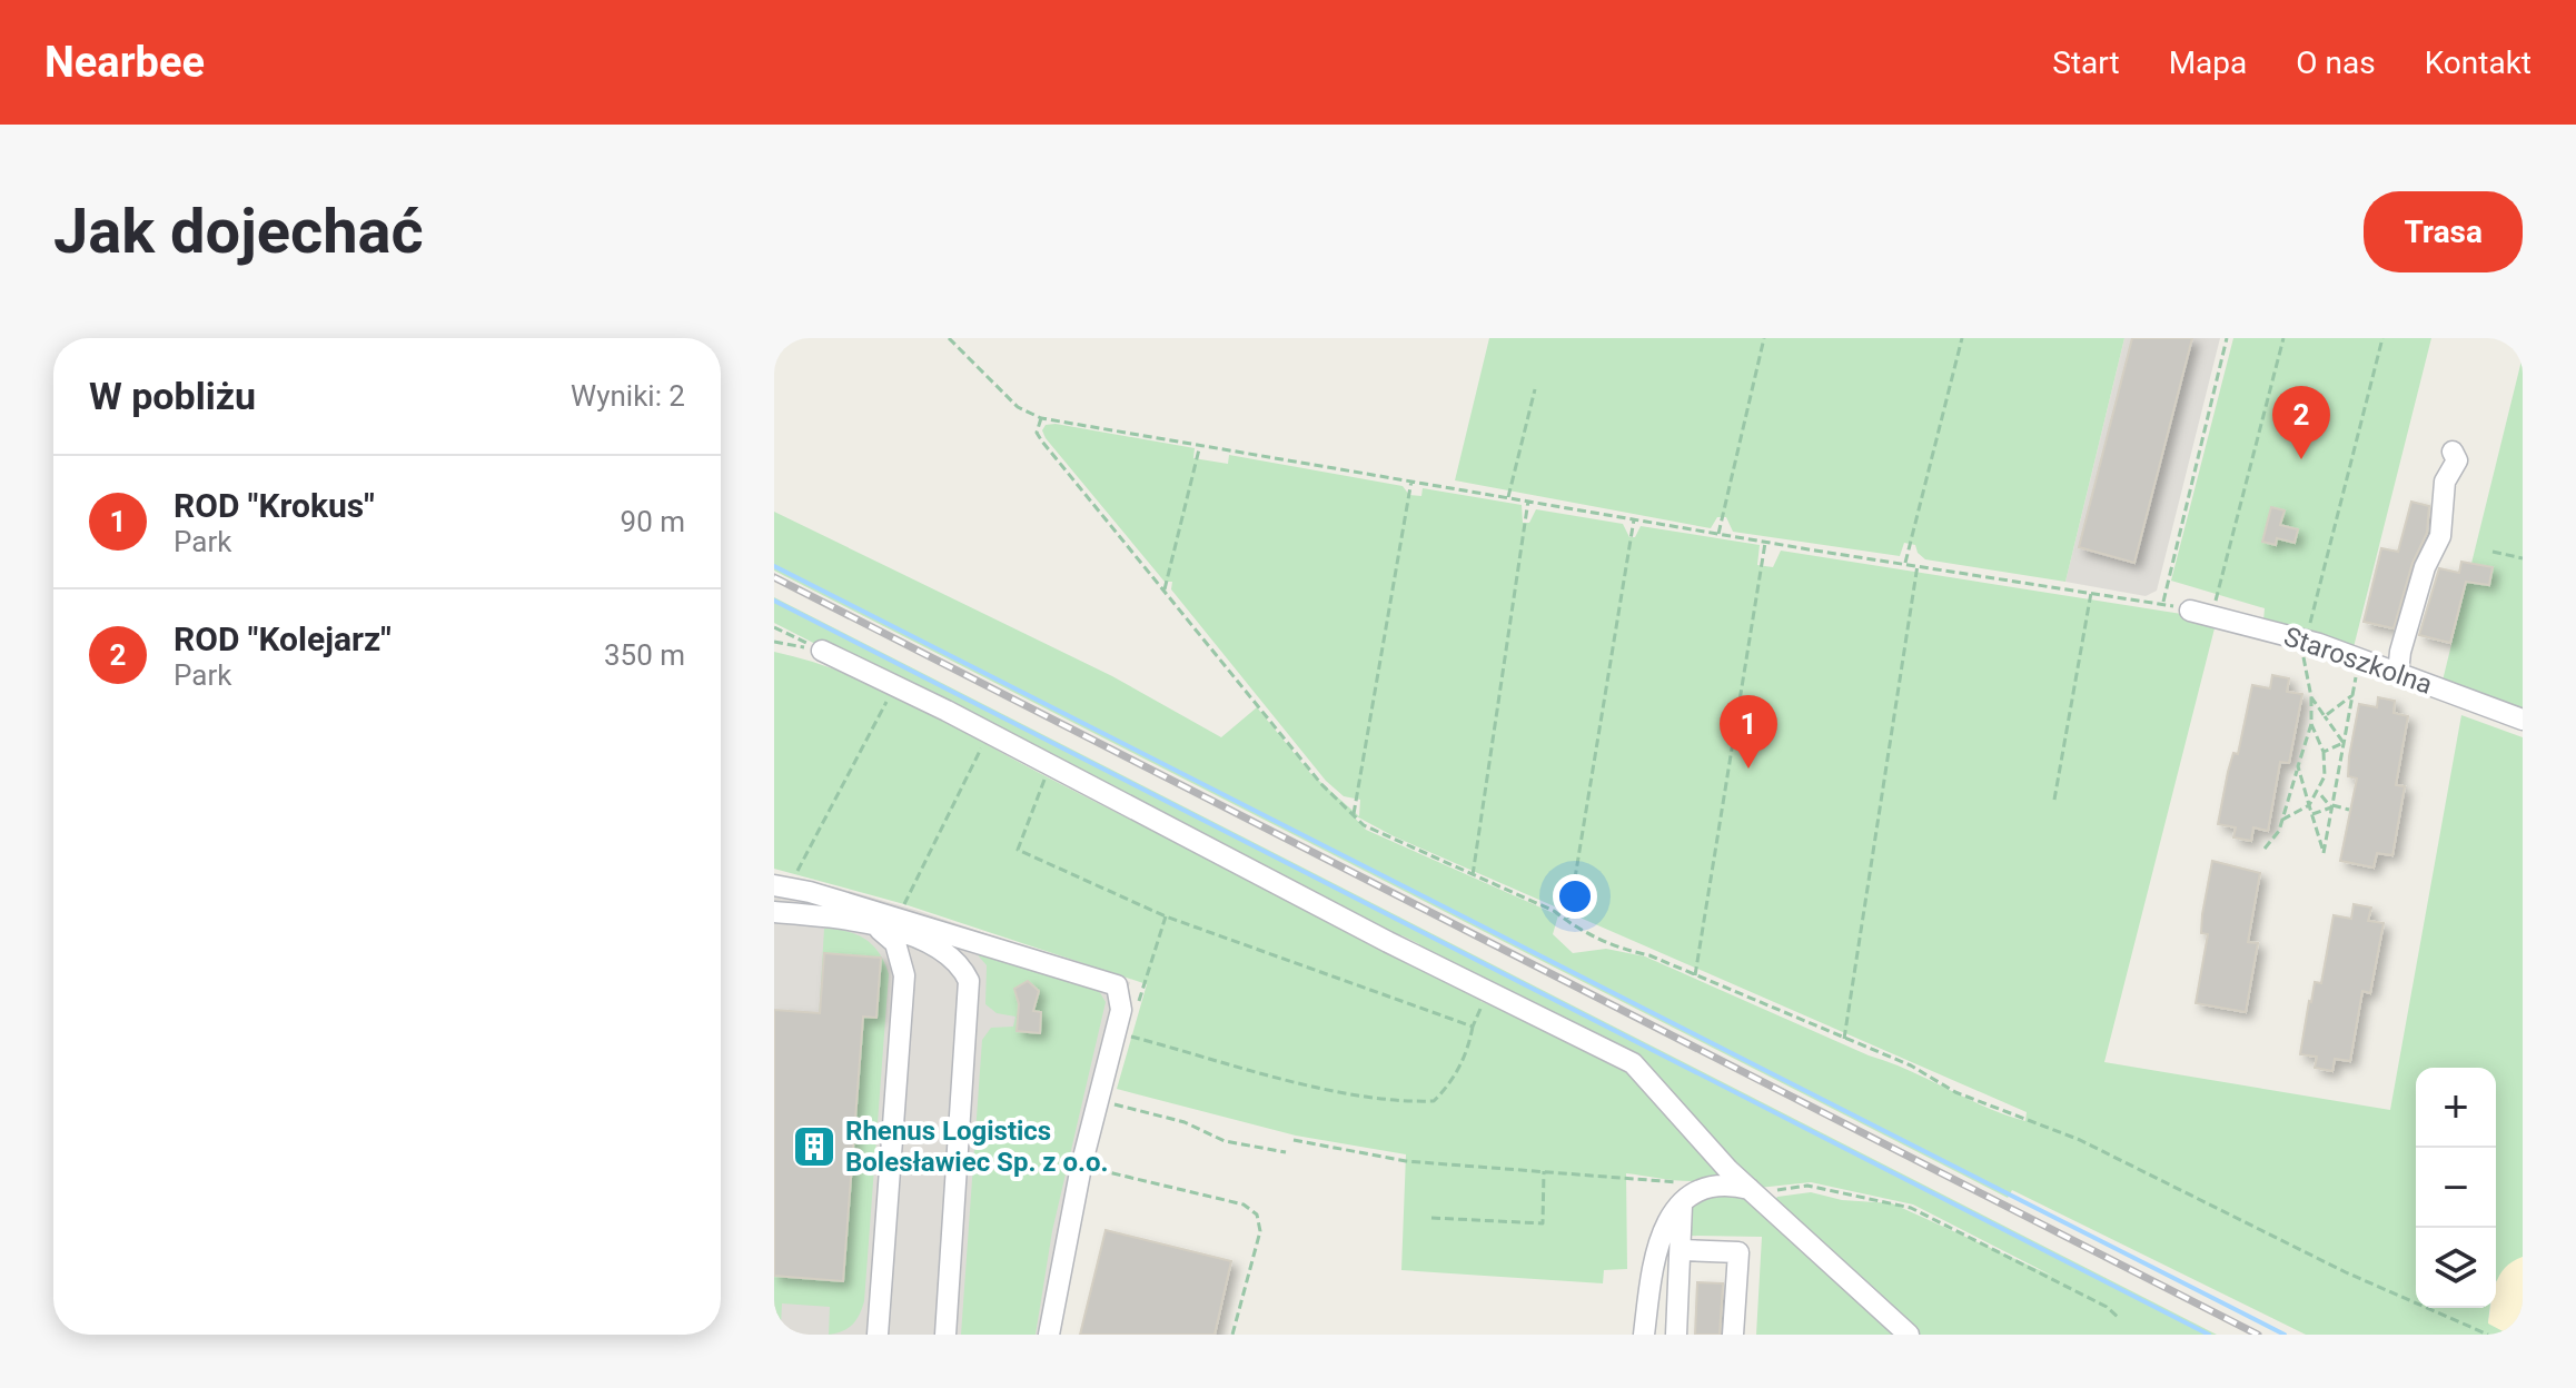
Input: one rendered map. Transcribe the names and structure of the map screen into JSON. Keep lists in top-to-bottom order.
{
  "streets": {
    "street": ["Staroszkolna"]
  },
  "places": {
    "building": ["Rhenus Logistics Bolesławiec Sp. z o.o."]
  },
  "page": {
    "header": "Nearbee",
    "nav": [
      "Start",
      "Mapa",
      "O nas",
      "Kontakt"
    ],
    "buttons": "Trasa",
    "title": "Jak dojechać",
    "heading": ["W pobliżu", "Wyniki: 2"],
    "pins": ["2", "1"],
    "list": [
      {
        "mark": "1",
        "name": "ROD \"Krokus\"",
        "note": "Park",
        "value": "90 m"
      },
      {
        "mark": "2",
        "name": "ROD \"Kolejarz\"",
        "note": "Park",
        "value": "350 m"
      }
    ],
    "map_buttons": ["+", "−"]
  }
}
